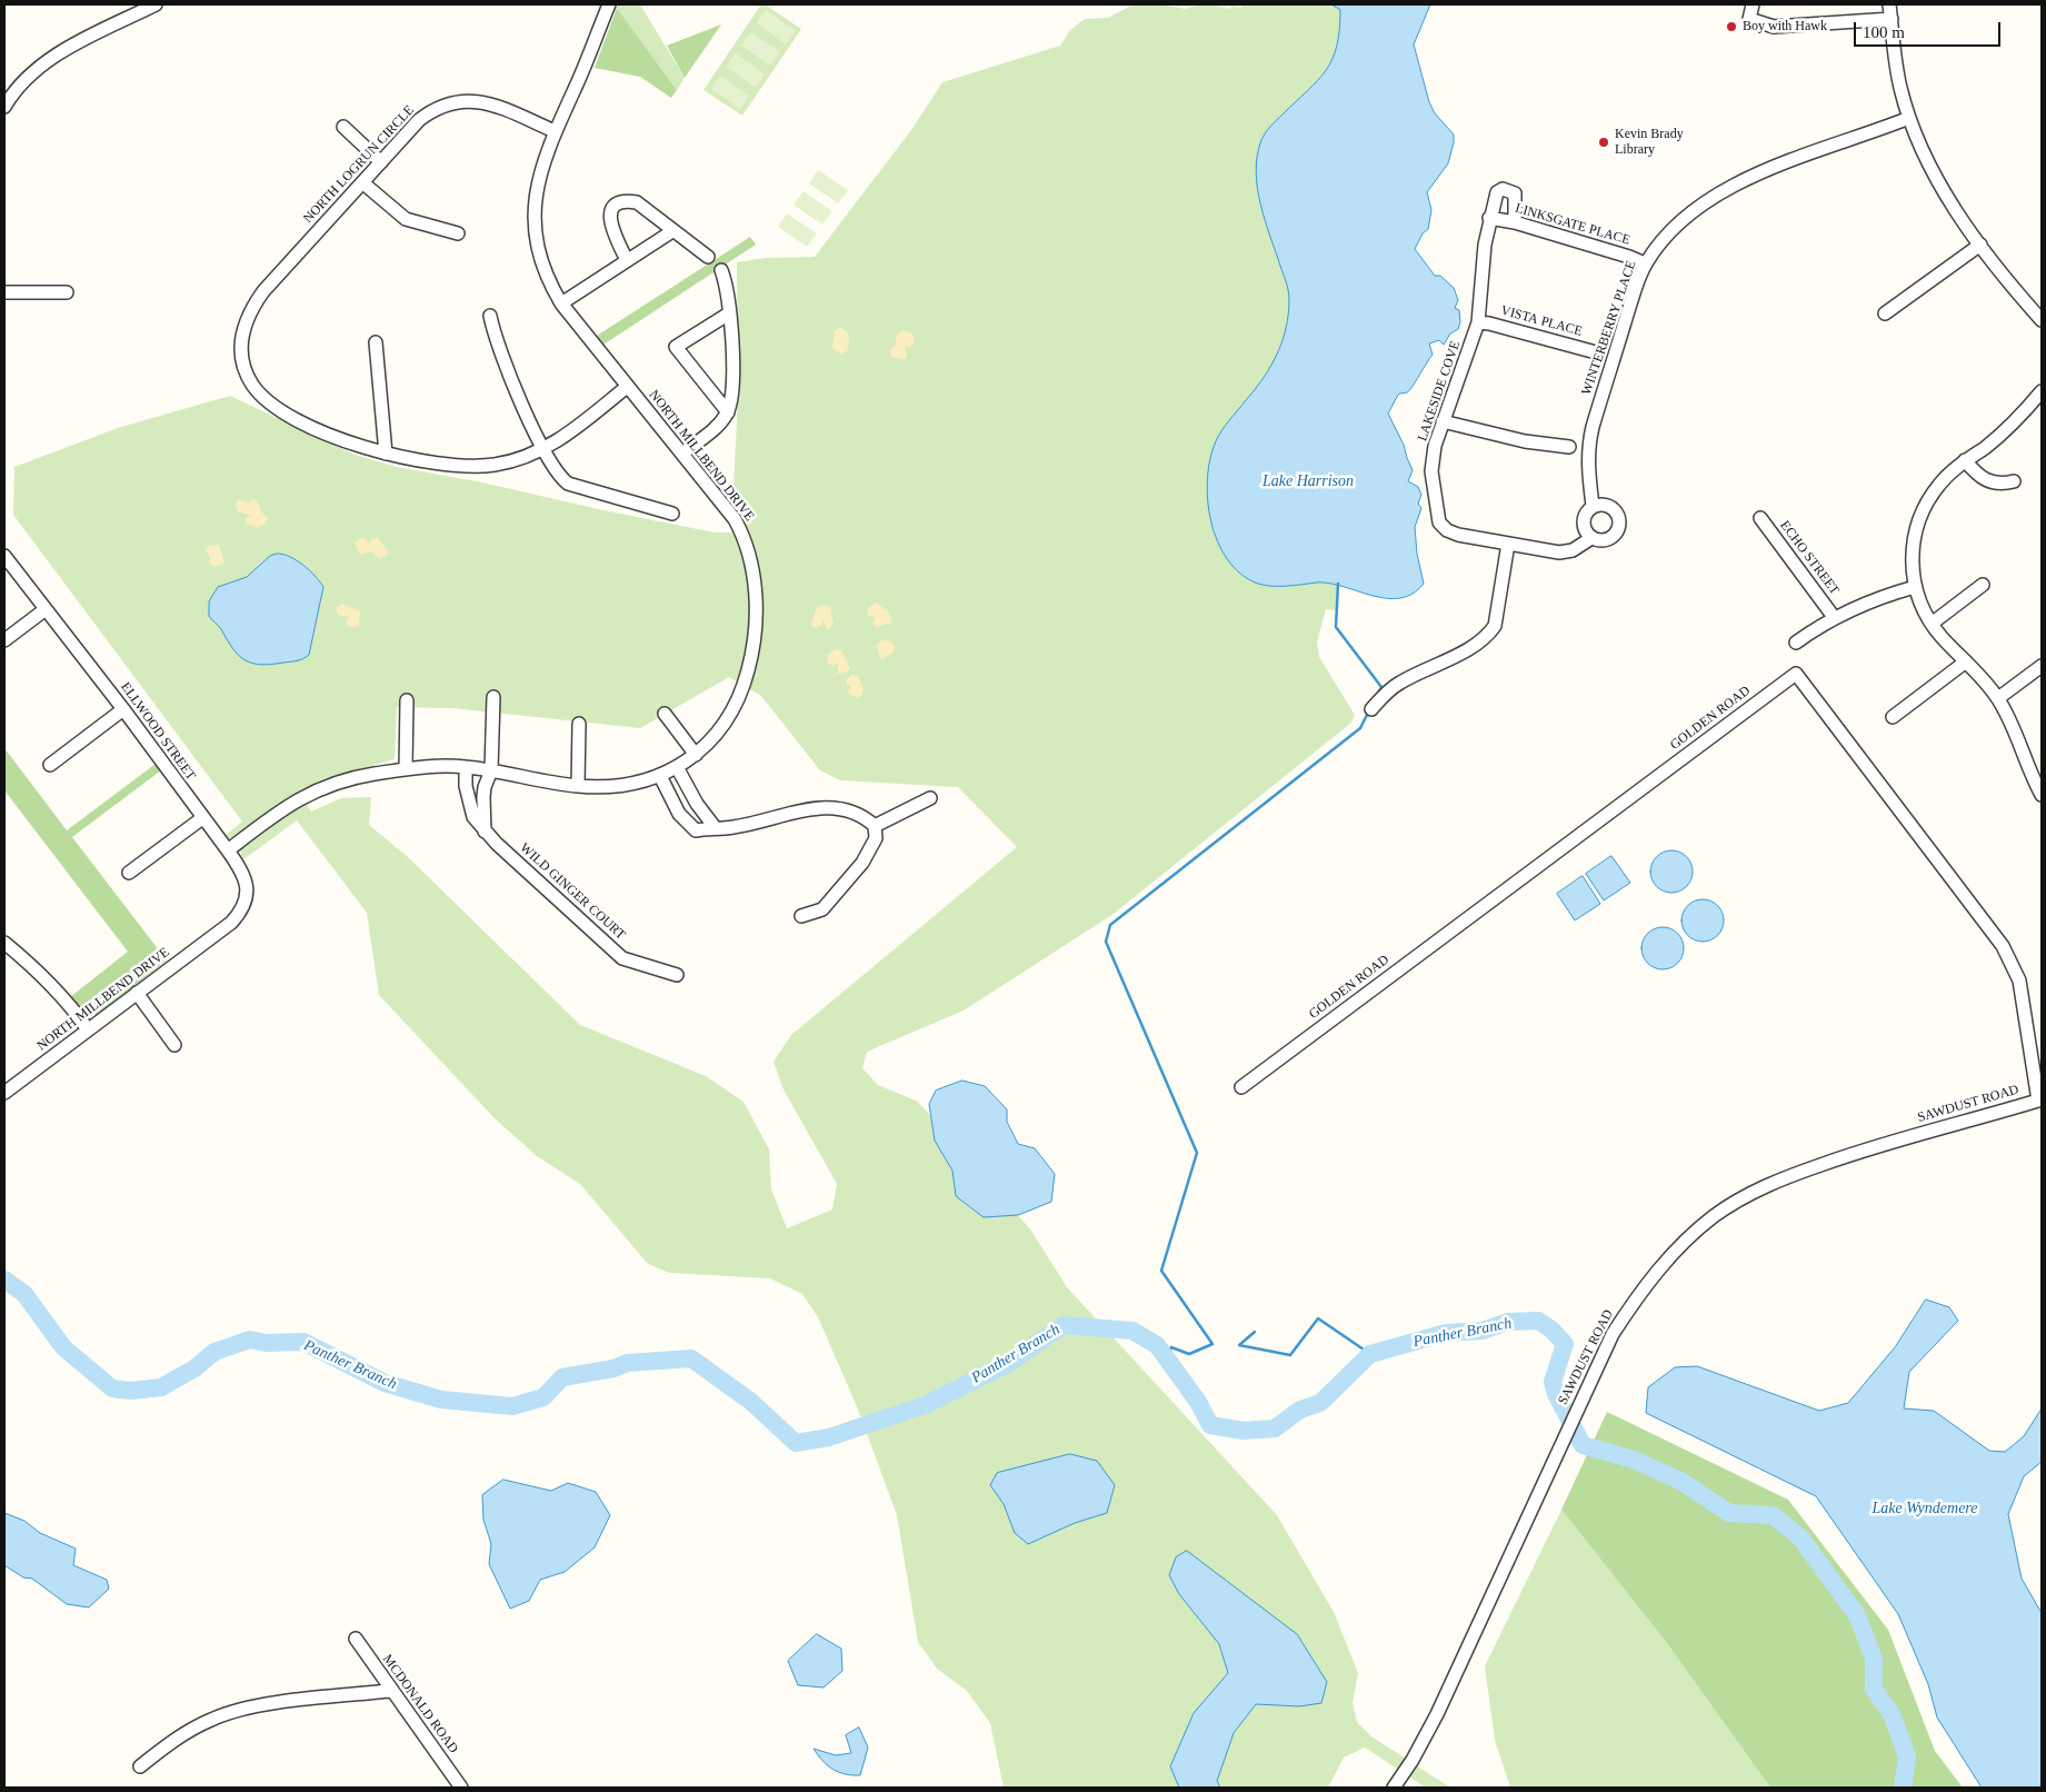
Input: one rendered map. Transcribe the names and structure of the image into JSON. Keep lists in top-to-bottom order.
{
  "streets": {
    "street": [
      "NORTH LOGRUN CIRCLE",
      "LINKSGATE PLACE",
      "VISTA PLACE",
      "WINTERBERRY PLACE",
      "LAKESIDE COVE",
      "NORTH MILLBEND DRIVE",
      "ECHO STREET",
      "GOLDEN ROAD",
      "ELLWOOD STREET",
      "WILD GINGER COURT",
      "SAWDUST ROAD",
      "MCDONALD ROAD"
    ]
  },
  "crossings": [
    ["NORTH LOGRUN CIRCLE", "NORTH MILLBEND DRIVE"],
    ["LINKSGATE PLACE", "WINTERBERRY PLACE"],
    ["LINKSGATE PLACE", "LAKESIDE COVE"],
    ["VISTA PLACE", "LAKESIDE COVE"],
    ["WINTERBERRY PLACE", "LAKESIDE COVE"],
    ["NORTH MILLBEND DRIVE", "ELLWOOD STREET"],
    ["NORTH MILLBEND DRIVE", "WILD GINGER COURT"],
    ["GOLDEN ROAD", "SAWDUST ROAD"]
  ],
  "water": ["Lake Harrison", "Panther Branch", "Lake Wyndemere"],
  "places": ["Boy with Hawk", "Kevin Brady Library"],
  "scale_bar": "100 m"
}
